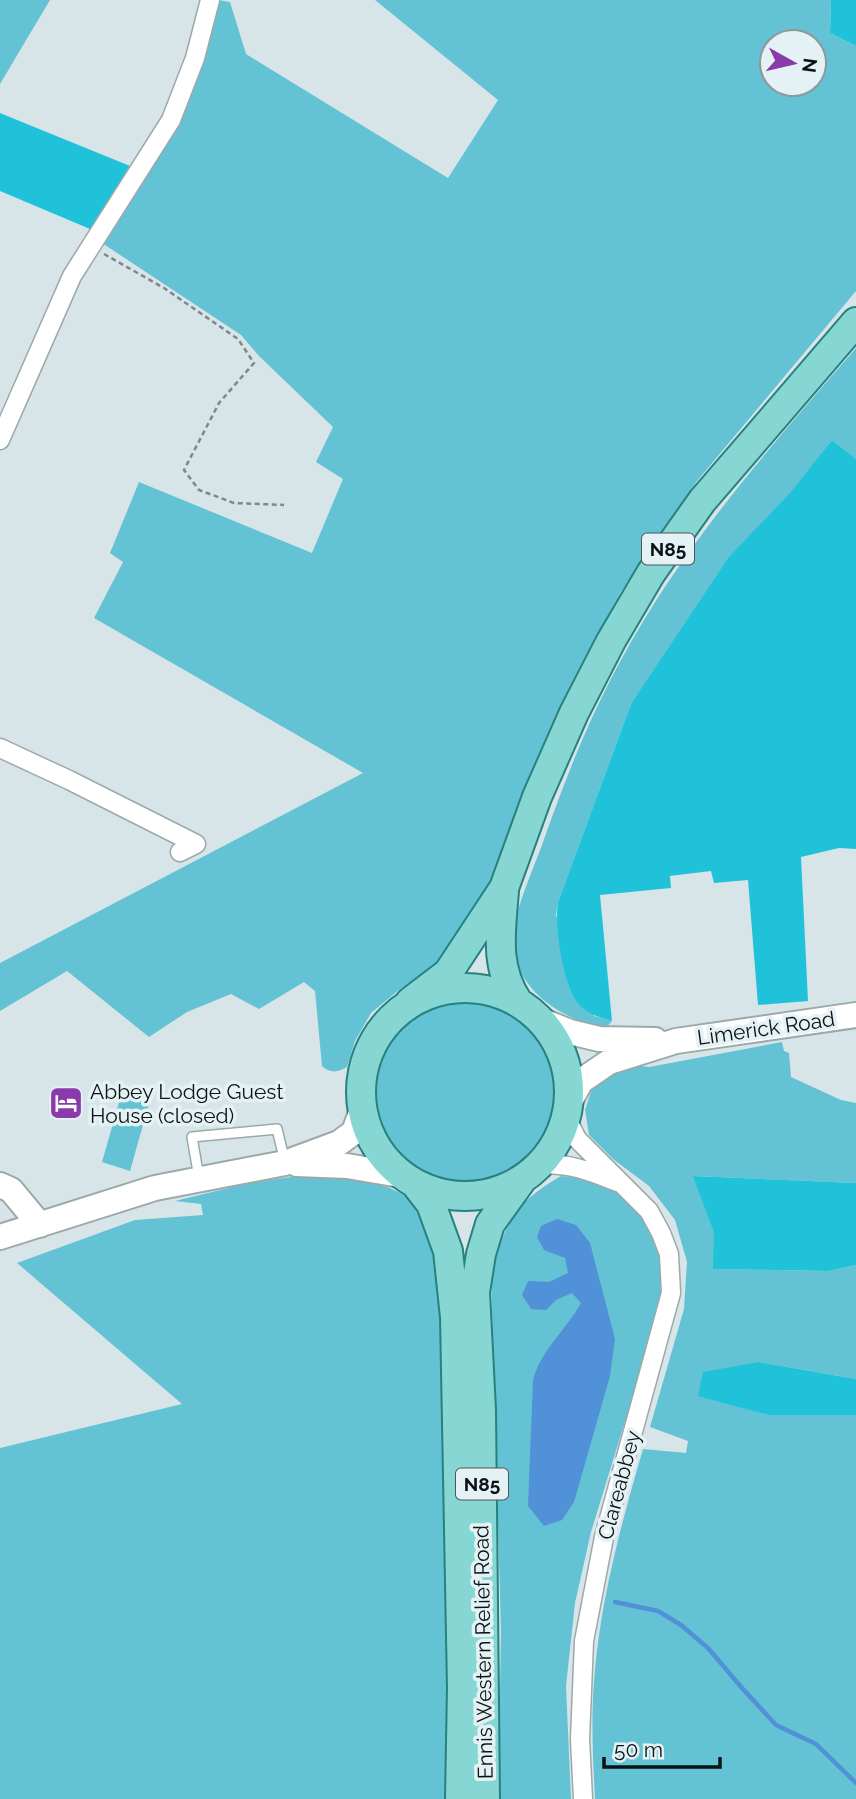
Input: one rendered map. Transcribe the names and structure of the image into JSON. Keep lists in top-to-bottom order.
{
  "streets": {
    "main road": ["N85", "Limerick Road", "Ennis Western Relief Road"],
    "street": ["Clareabbey"]
  },
  "crossings": [
    ["N85", "Clareabbey"],
    ["N85", "Ennis Western Relief Road"],
    ["Clareabbey", "Ennis Western Relief Road"]
  ],
  "places": {
    "hotel": ["Abbey Lodge Guest House (closed)"]
  },
  "scale_bar": "50 m",
  "north": "right"
}
